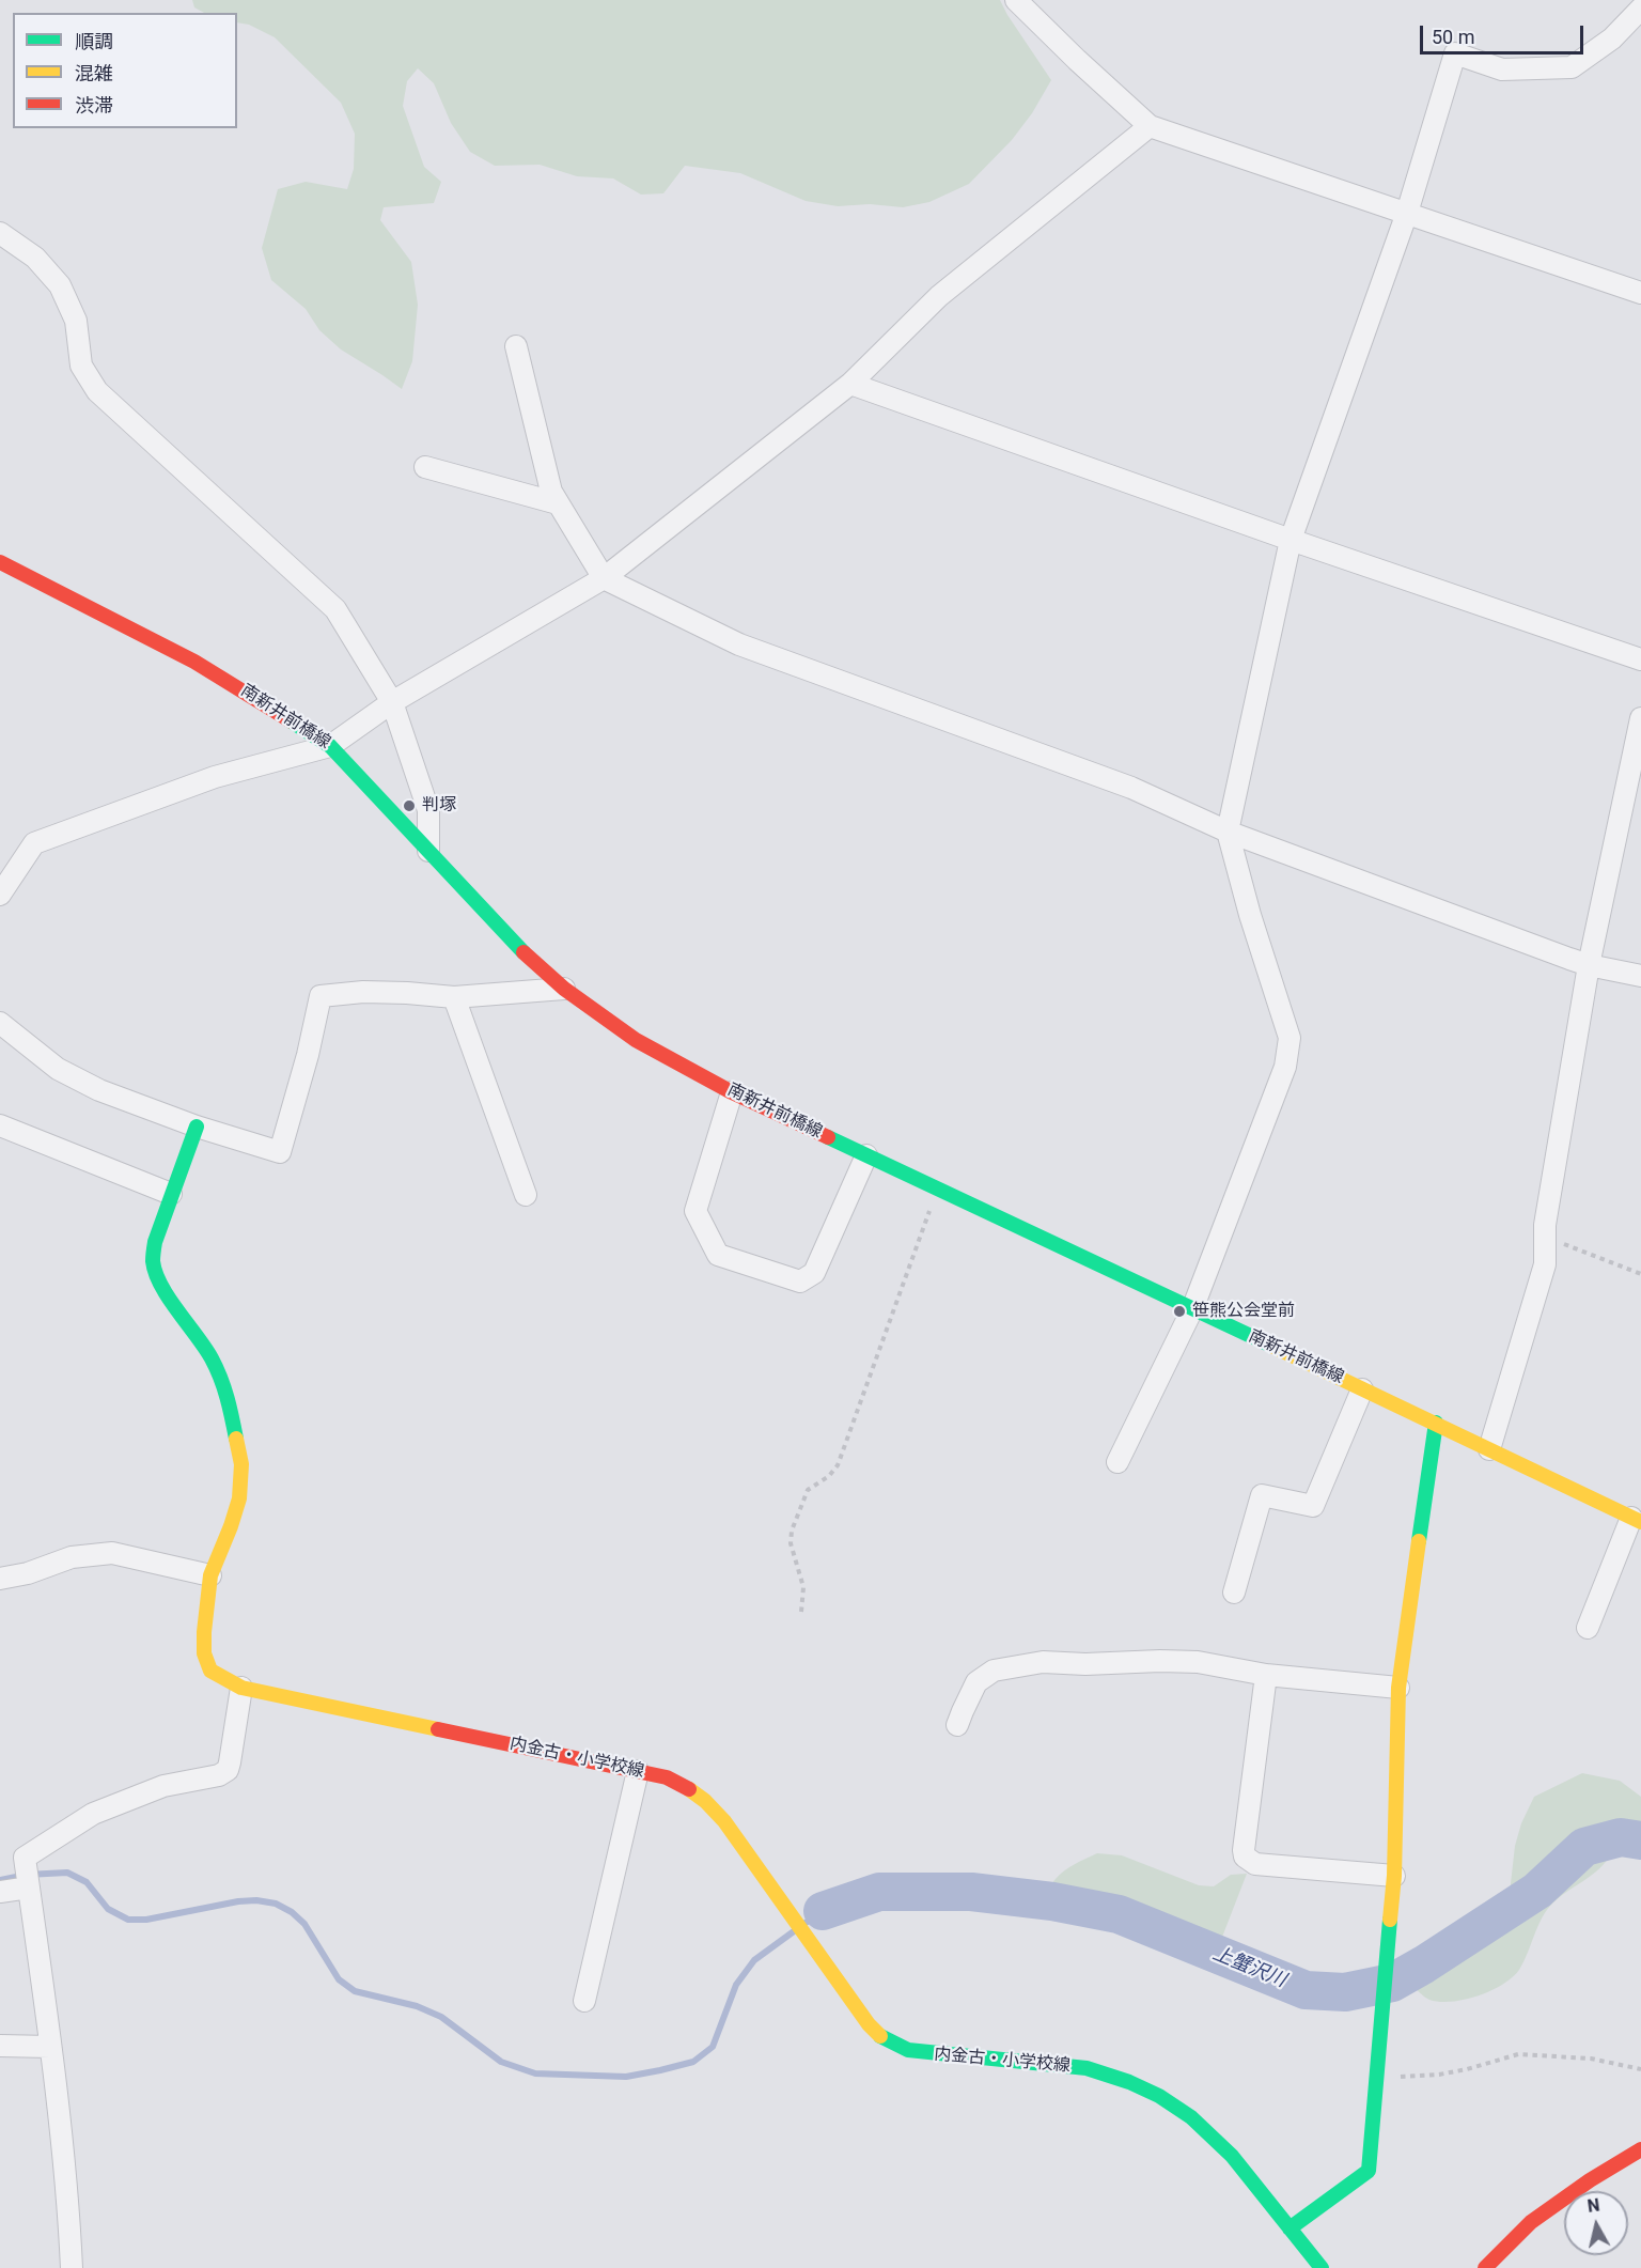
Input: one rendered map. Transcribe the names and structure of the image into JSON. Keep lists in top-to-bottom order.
{
  "streets": {
    "street": ["南新井前橋線", "内金古・小学校線"]
  },
  "water": ["上蟹沢川"],
  "places": ["判塚", "笹熊公会堂前"],
  "legend": ["順調", "混雑", "渋滞"],
  "scale_bar": "50 m",
  "north": "top"
}
